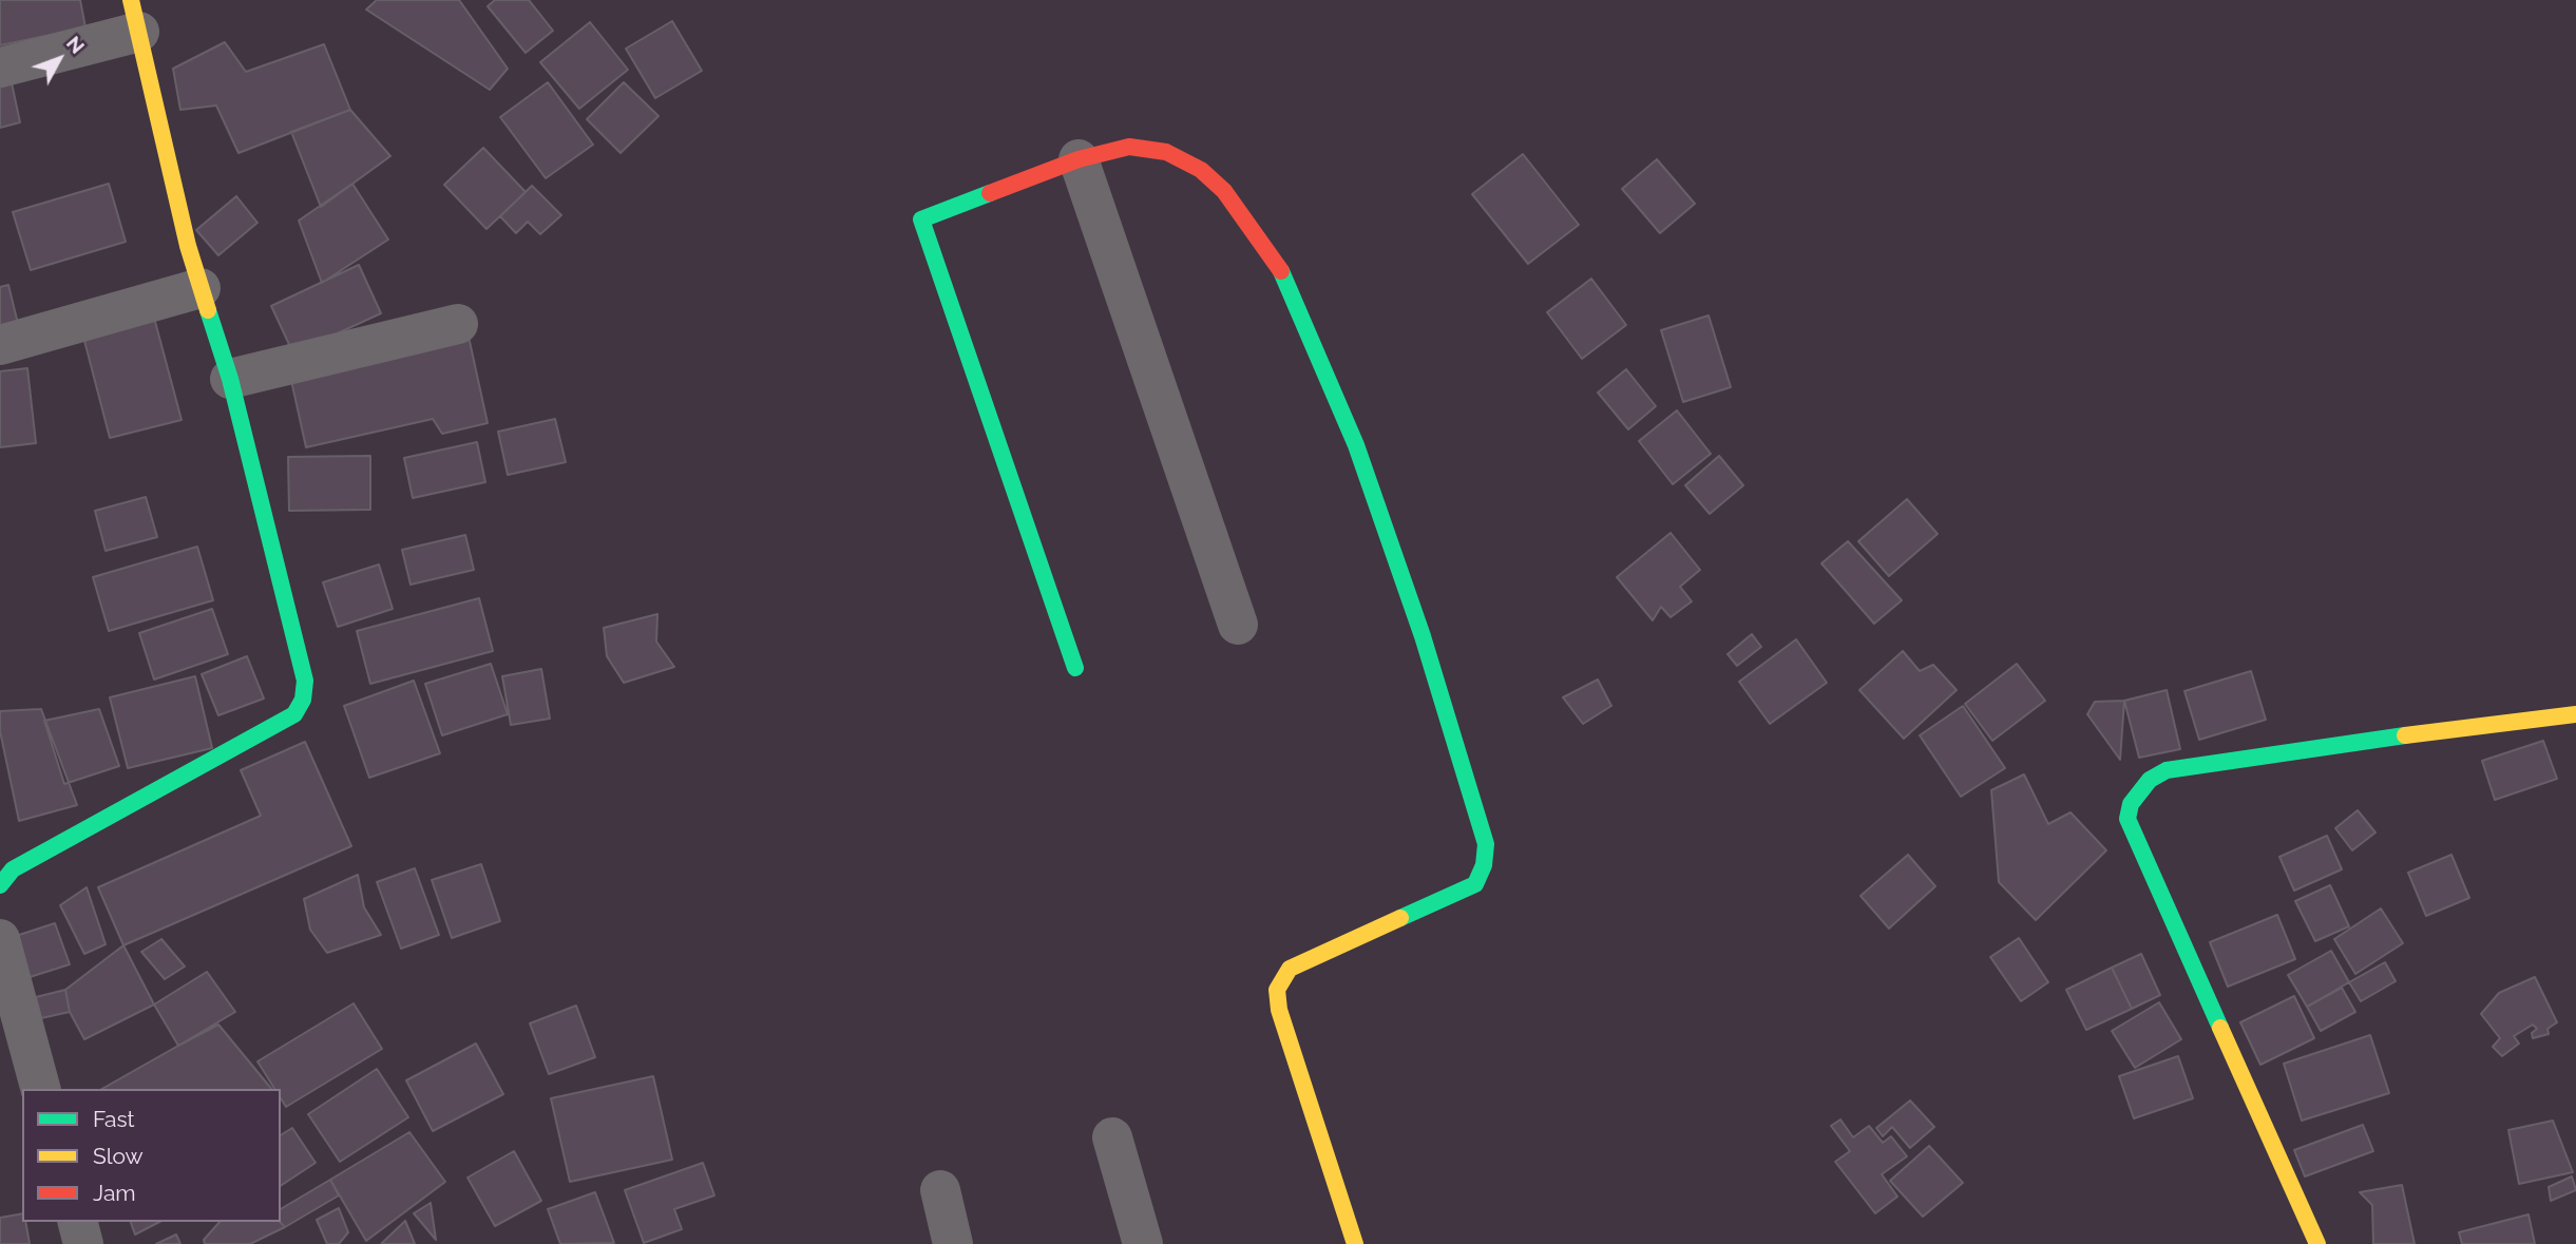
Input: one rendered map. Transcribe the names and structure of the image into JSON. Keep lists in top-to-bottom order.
{
  "legend": ["Fast", "Slow", "Jam"],
  "north": "top right"
}
